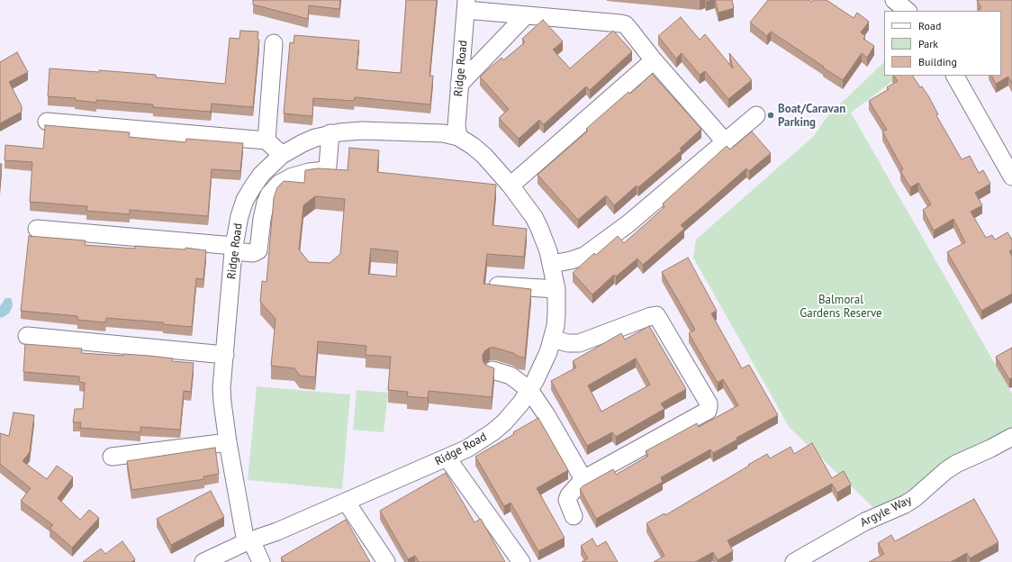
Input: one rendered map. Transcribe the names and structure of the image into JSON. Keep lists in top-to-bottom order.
{
  "streets": {
    "street": ["Ridge Road", "Argyle Way"]
  },
  "parks": ["Balmoral Gardens Reserve"],
  "places": ["Boat/Caravan Parking"],
  "legend": ["Road", "Park", "Building"]
}
